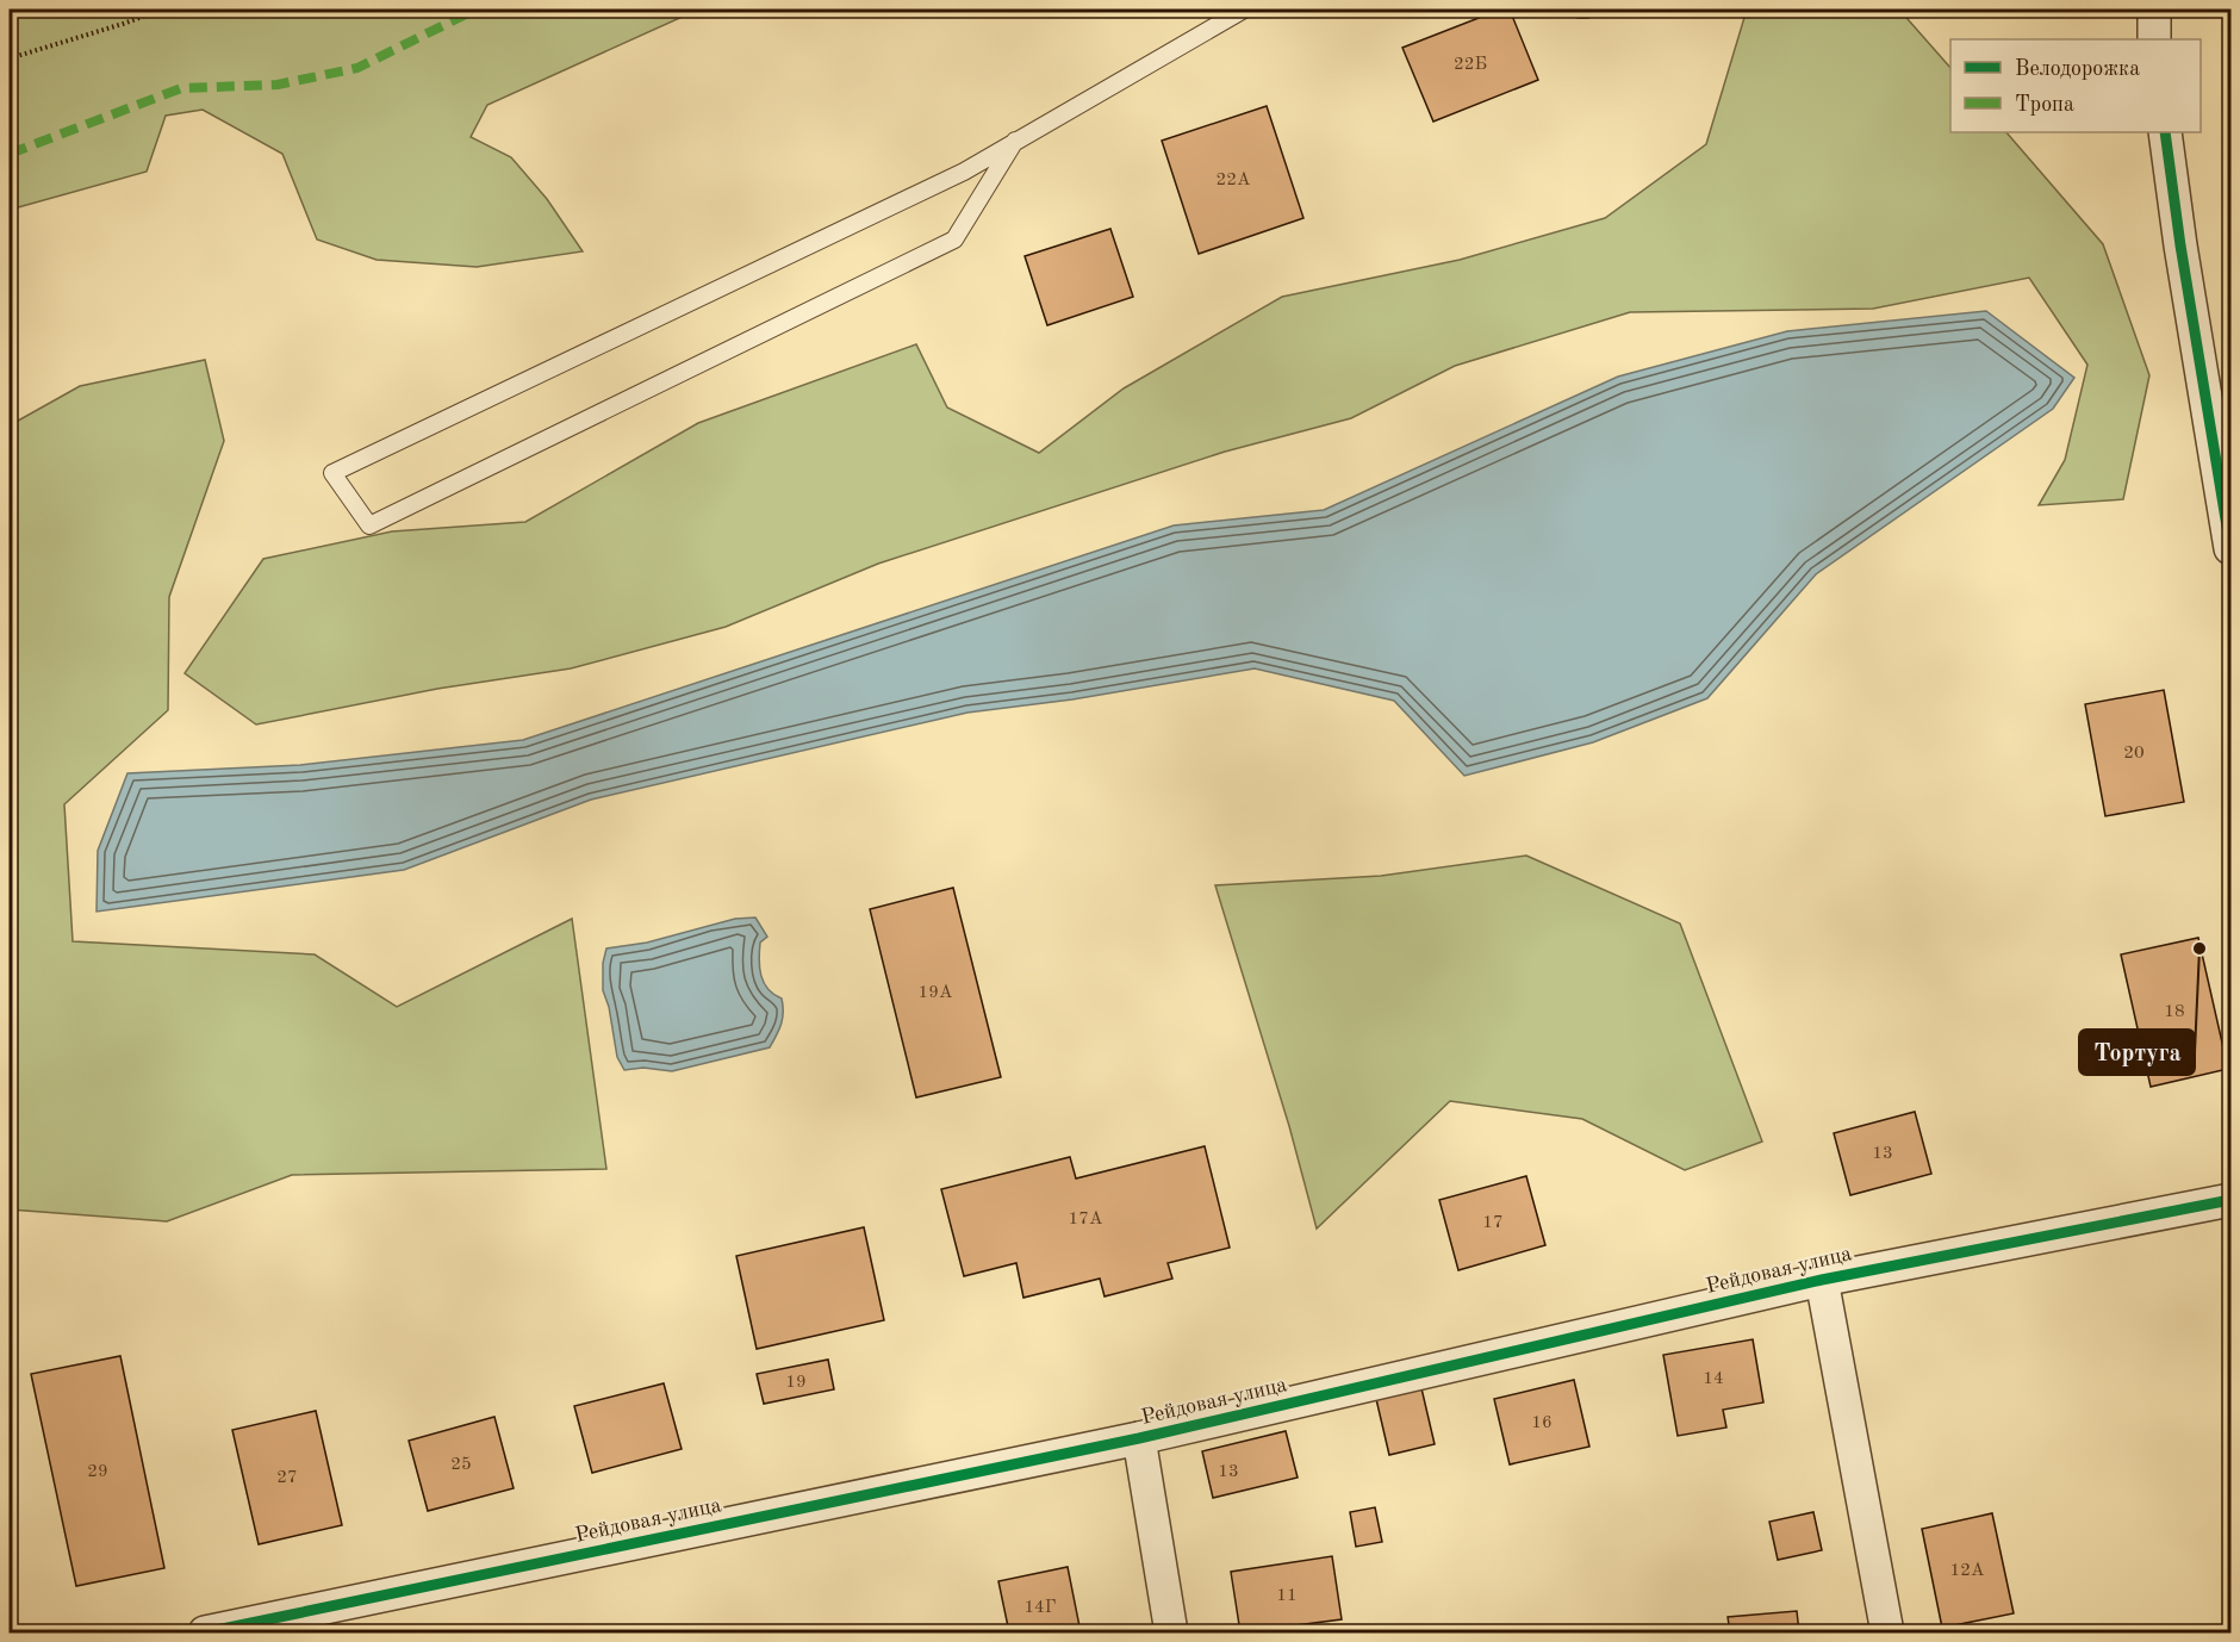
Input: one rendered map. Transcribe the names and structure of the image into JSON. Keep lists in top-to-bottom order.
{
  "streets": {
    "street": ["Рейдовая улица"]
  },
  "places": ["Тортуга"],
  "house_numbers": [
    "22Б",
    "22А",
    "20",
    "19А",
    "18",
    "13",
    "17А",
    "17",
    "14",
    "19",
    "16",
    "25",
    "29",
    "13",
    "27",
    "12А",
    "11",
    "14Г"
  ],
  "legend": ["Велодорожка", "Тропа"]
}
